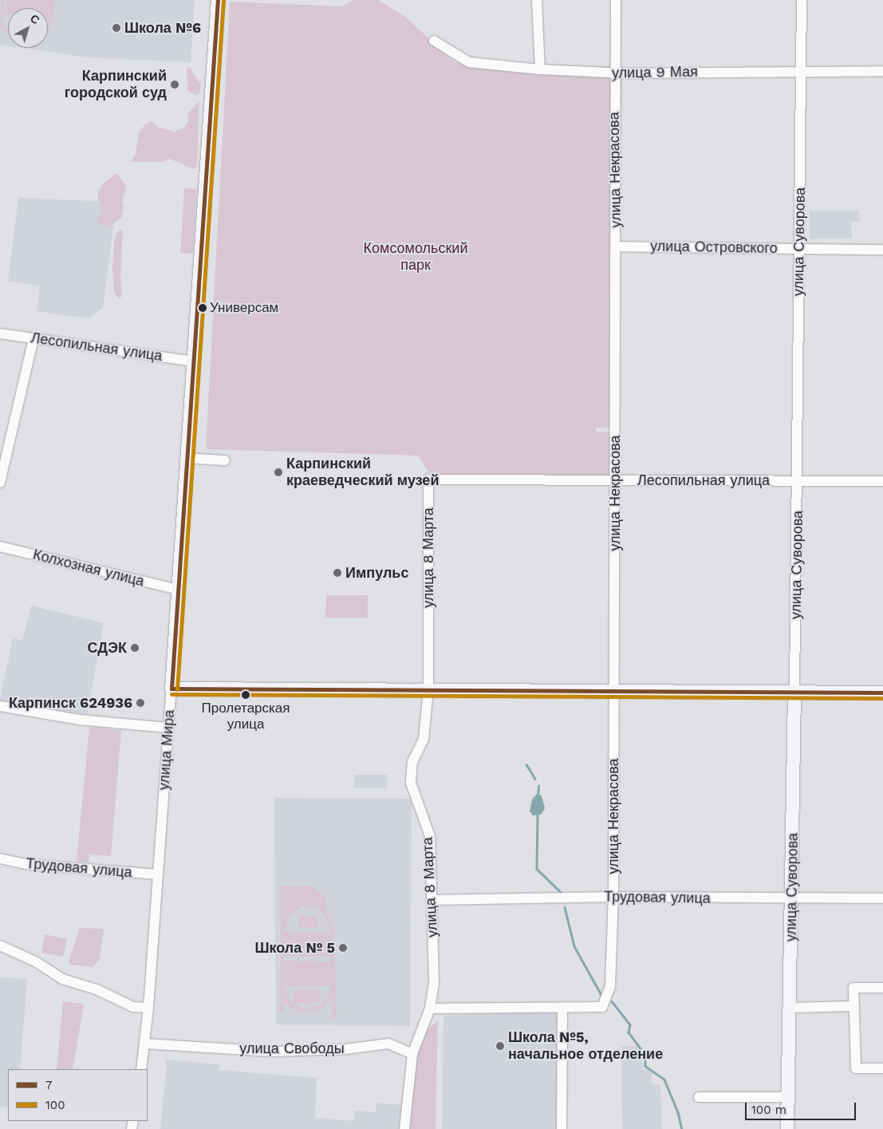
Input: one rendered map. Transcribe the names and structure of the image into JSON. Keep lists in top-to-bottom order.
{
  "streets": {
    "main road": ["улица Суворова", "улица Мира"],
    "street": [
      "улица 9 Мая",
      "улица Некрасова",
      "улица Островского",
      "Лесопильная улица",
      "улица 8 Марта",
      "Колхозная улица",
      "Трудовая улица",
      "улица Свободы"
    ]
  },
  "crossings": [
    ["улица 9 Мая", "улица Некрасова"],
    ["улица 9 Мая", "улица Суворова"],
    ["улица Некрасова", "улица Островского"],
    ["улица Некрасова", "Лесопильная улица"],
    ["улица Некрасова", "Трудовая улица"],
    ["улица Суворова", "улица Островского"],
    ["улица Суворова", "Лесопильная улица"],
    ["улица Суворова", "Трудовая улица"],
    ["Лесопильная улица", "улица 8 Марта"],
    ["Лесопильная улица", "улица Мира"],
    ["улица 8 Марта", "Трудовая улица"],
    ["улица 8 Марта", "улица Свободы"],
    ["Колхозная улица", "улица Мира"],
    ["улица Мира", "Трудовая улица"],
    ["улица Мира", "улица Свободы"]
  ],
  "parks": ["Комсомольский парк"],
  "places": [
    "Школа №6",
    "Карпинский городской суд",
    "Универсам",
    "Карпинский краеведческий музей",
    "Импульс",
    "СДЭК",
    "Пролетарская улица",
    "Карпинск 624936",
    "Школа № 5",
    "Школа №5, начальное отделение"
  ],
  "lines": ["transit line 7", "transit line 100"],
  "legend": ["7", "100"],
  "scale_bar": "100 m",
  "north": "top right"
}
